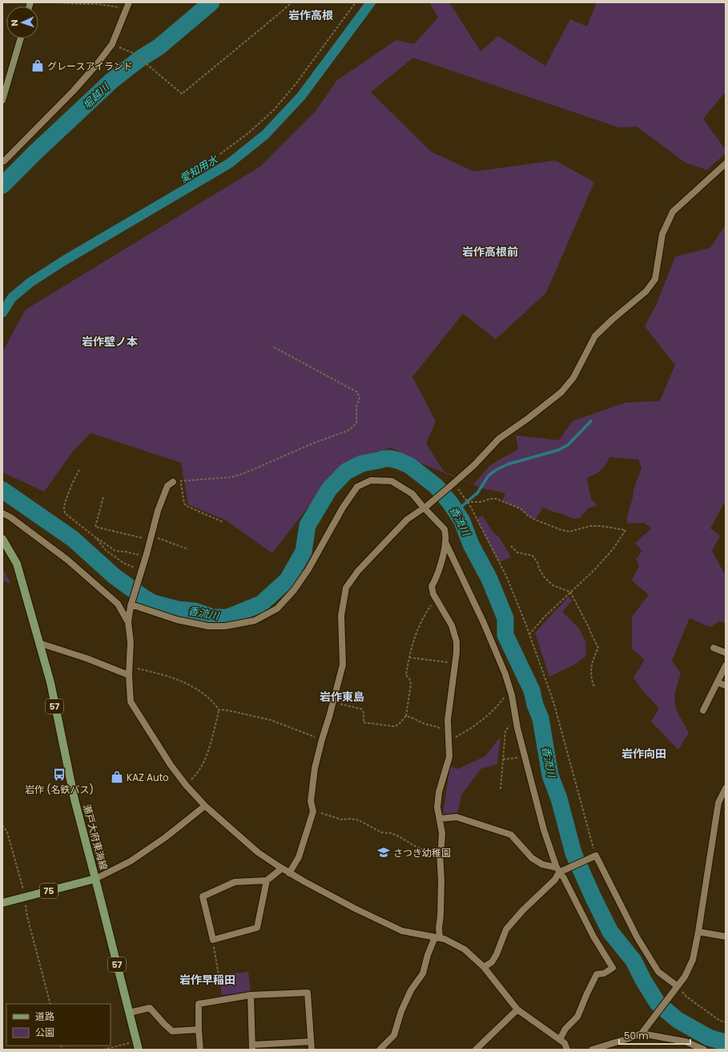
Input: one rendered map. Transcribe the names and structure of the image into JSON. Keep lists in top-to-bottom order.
{
  "streets": {
    "main road": ["57", "瀬戸大府東海線", "75"]
  },
  "crossings": [
    ["瀬戸大府東海線", "75"]
  ],
  "districts": [
    "岩作高根",
    "岩作高根前",
    "岩作壁ノ本",
    "岩作東島",
    "岩作向田",
    "岩作早稲田"
  ],
  "water": ["堀越川", "愛知用水", "香流川"],
  "places": {
    "shop": ["グレースアイランド", "KAZ Auto"],
    "bus stop": ["岩作 (名鉄バス)"],
    "school or university": ["さつき幼稚園"]
  },
  "legend": ["道路", "公園"],
  "scale_bar": "50 m",
  "north": "left"
}
